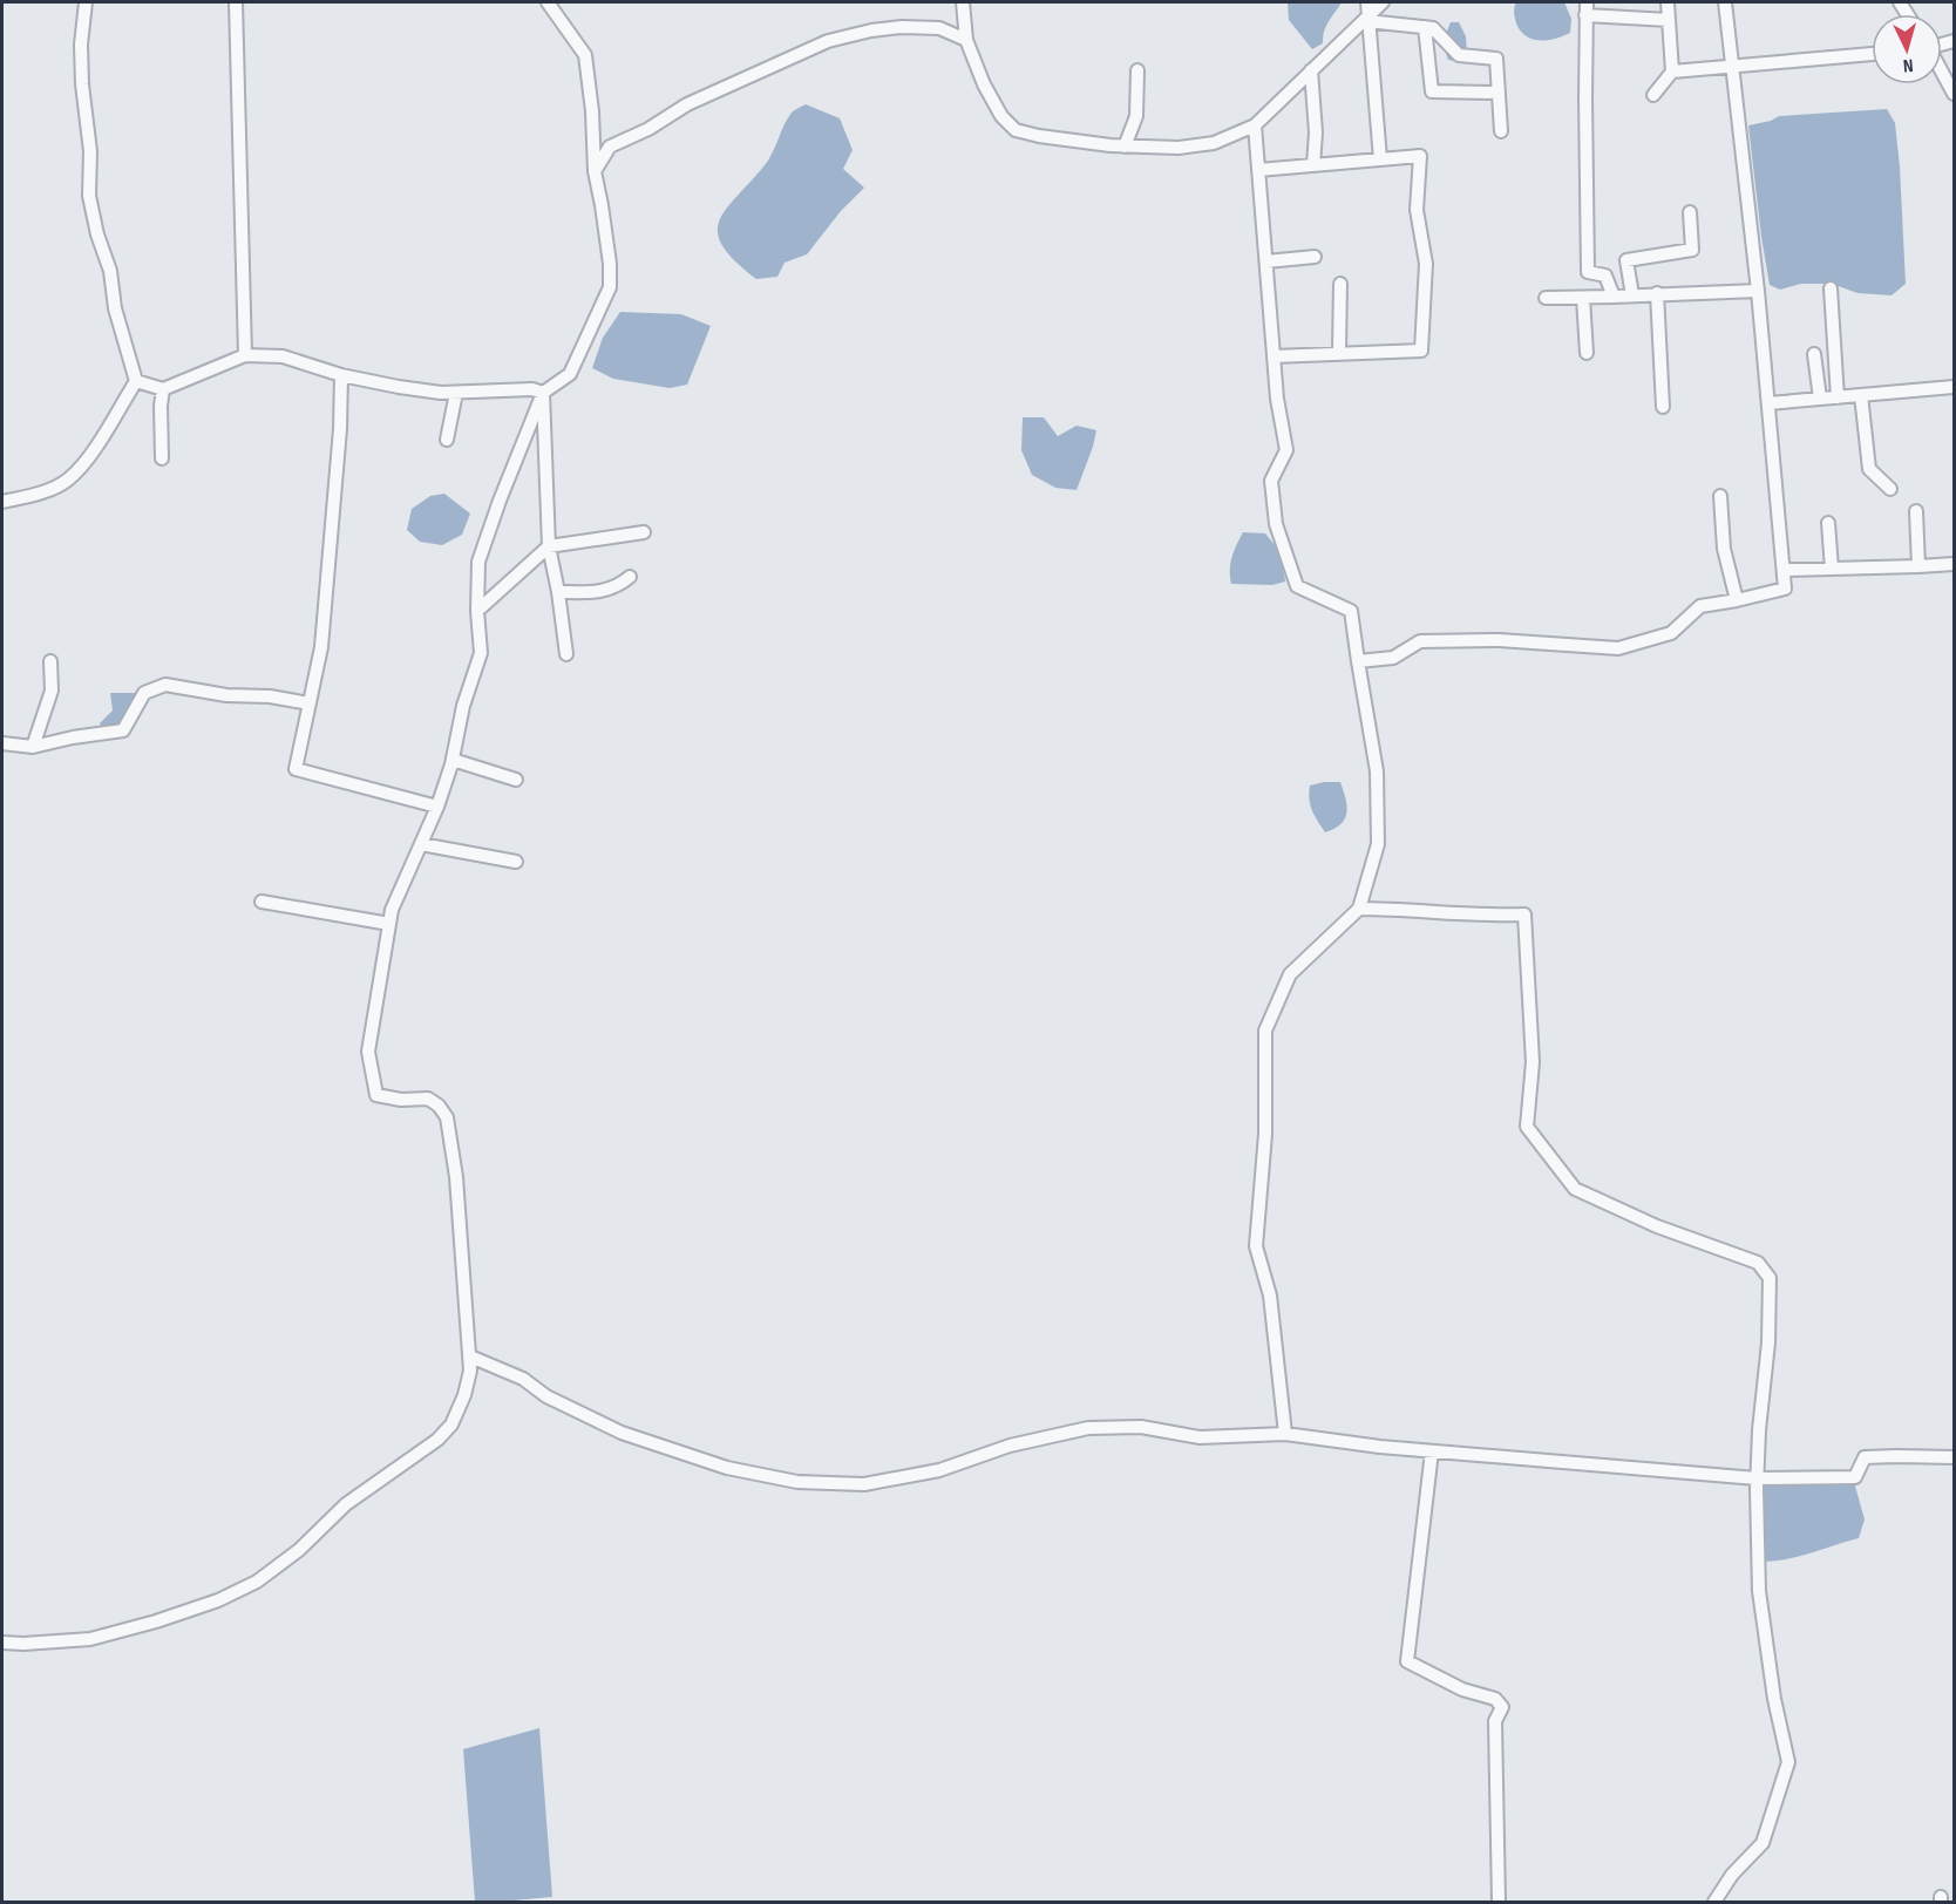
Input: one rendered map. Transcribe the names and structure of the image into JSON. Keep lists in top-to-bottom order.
{
  "north": "bottom"
}
